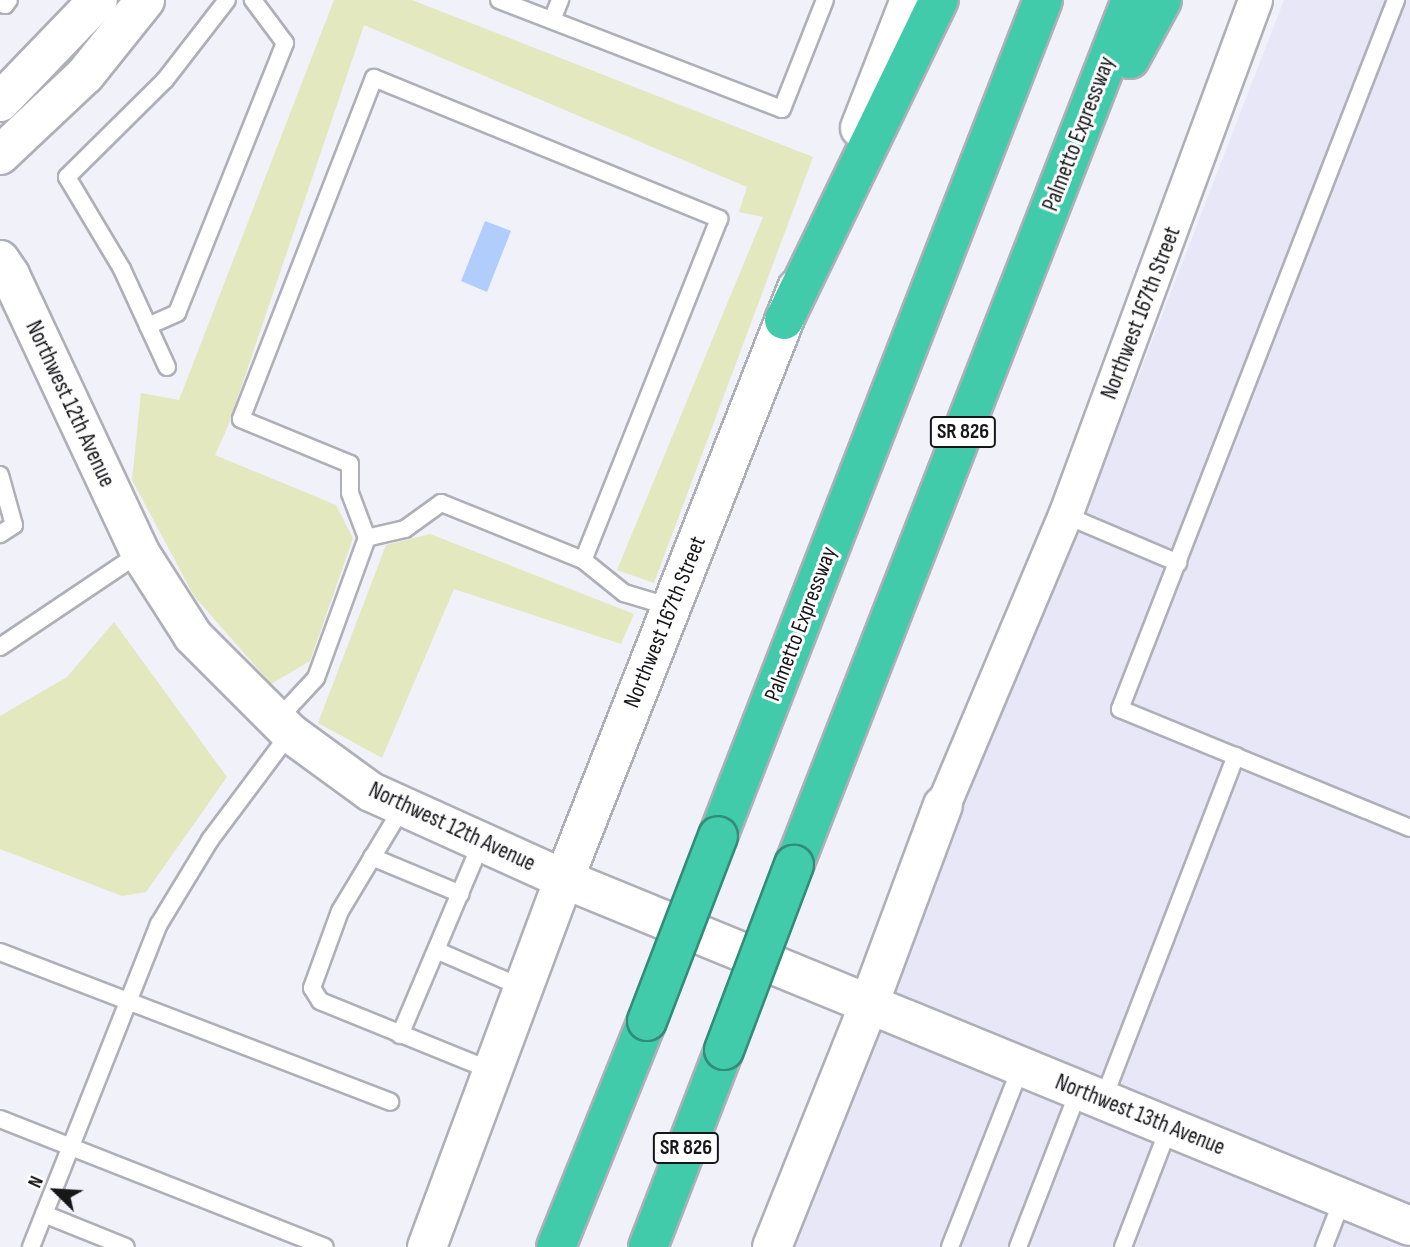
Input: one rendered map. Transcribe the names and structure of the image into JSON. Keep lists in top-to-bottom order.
{
  "streets": {
    "highway": ["Palmetto Expressway", "SR 826"],
    "street": ["Northwest 167th Street", "Northwest 12th Avenue", "Northwest 13th Avenue"]
  },
  "crossings": [
    ["Northwest 167th Street", "Northwest 12th Avenue"],
    ["Northwest 167th Street", "Northwest 13th Avenue"],
    ["Northwest 12th Avenue", "Northwest 13th Avenue"]
  ],
  "north": "top left"
}
